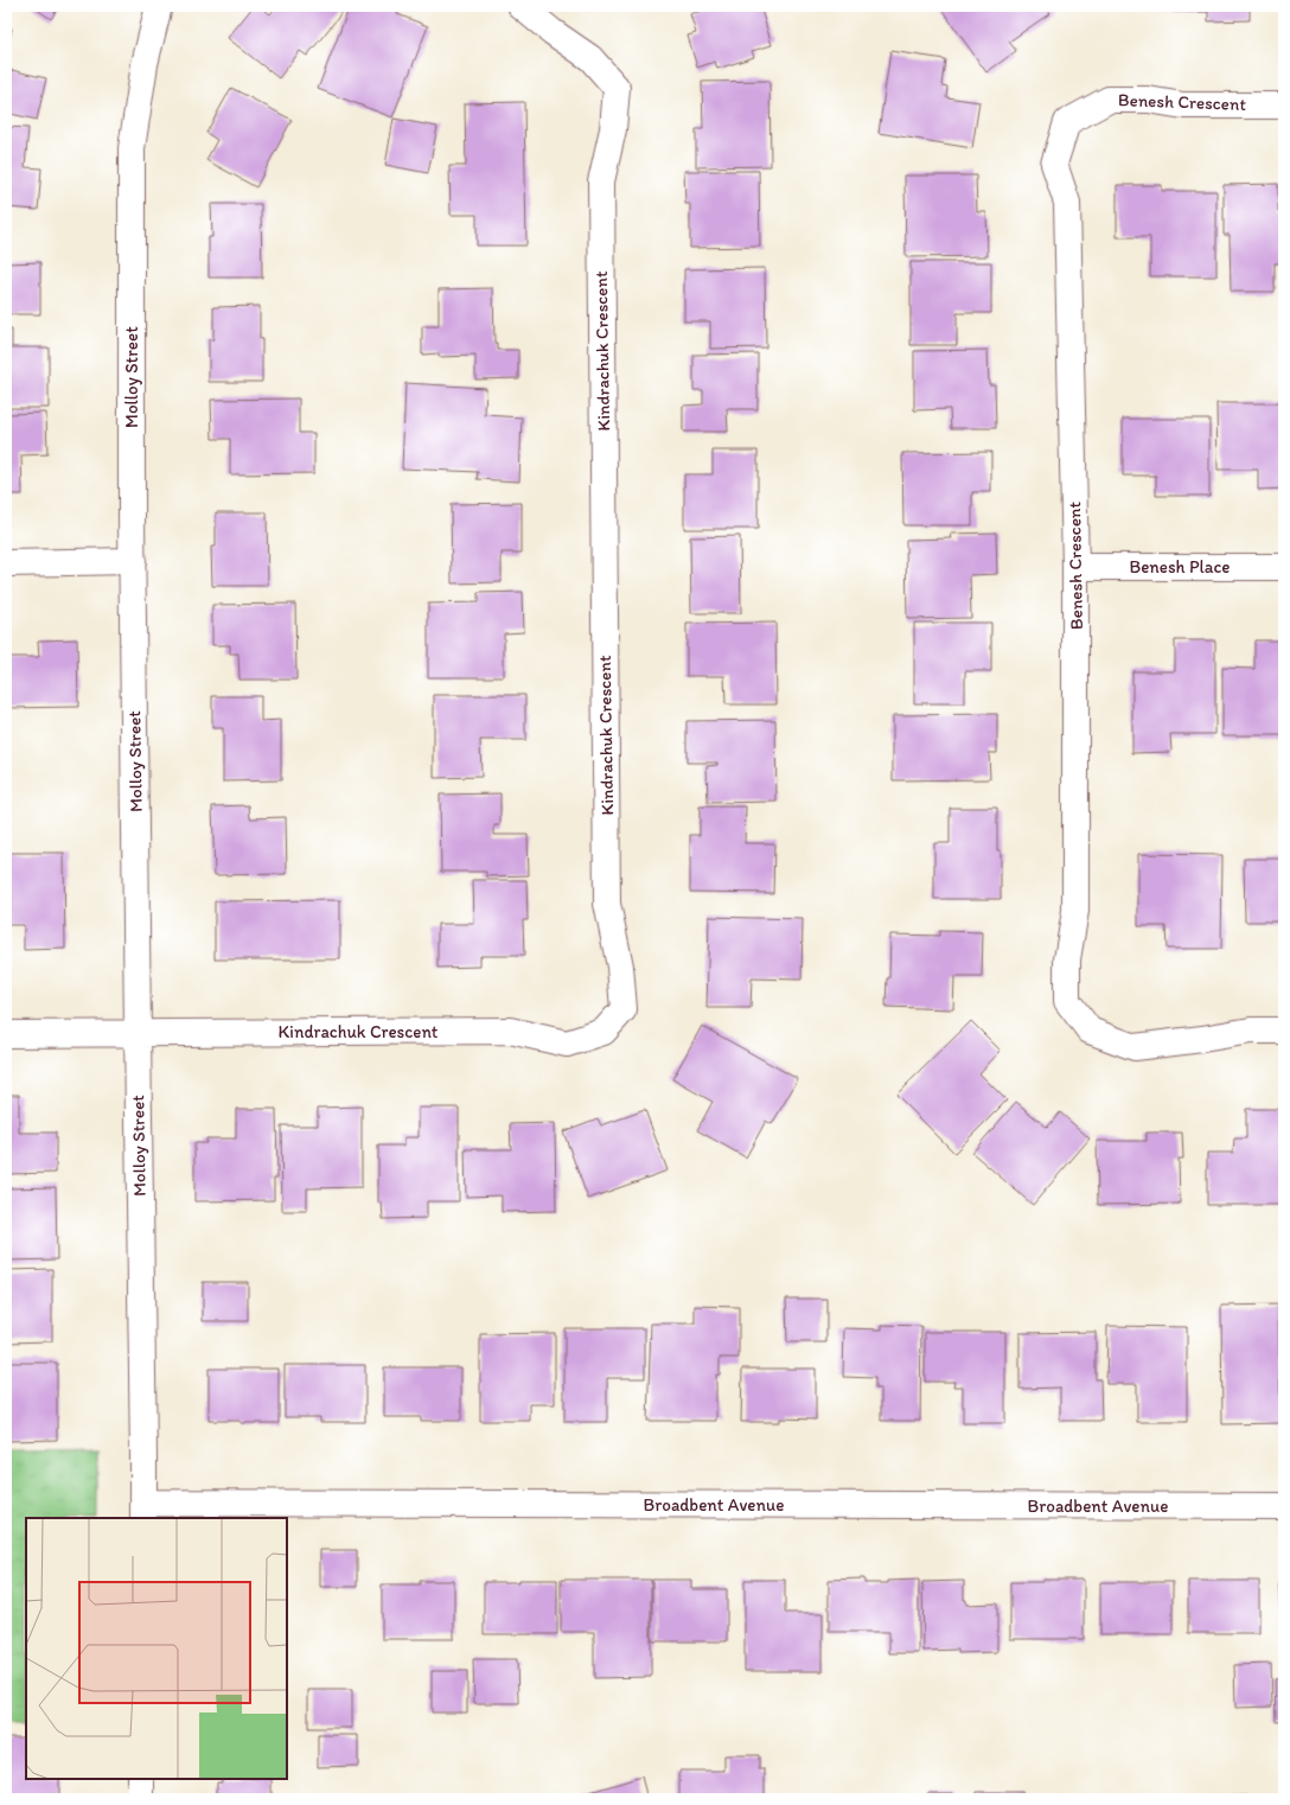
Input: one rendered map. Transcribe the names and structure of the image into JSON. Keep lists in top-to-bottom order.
{
  "streets": {
    "street": [
      "Benesh Crescent",
      "Kindrachuk Crescent",
      "Molloy Street",
      "Benesh Place",
      "Broadbent Avenue"
    ]
  },
  "crossings": [
    ["Benesh Crescent", "Benesh Place"],
    ["Kindrachuk Crescent", "Molloy Street"],
    ["Molloy Street", "Broadbent Avenue"]
  ]
}
